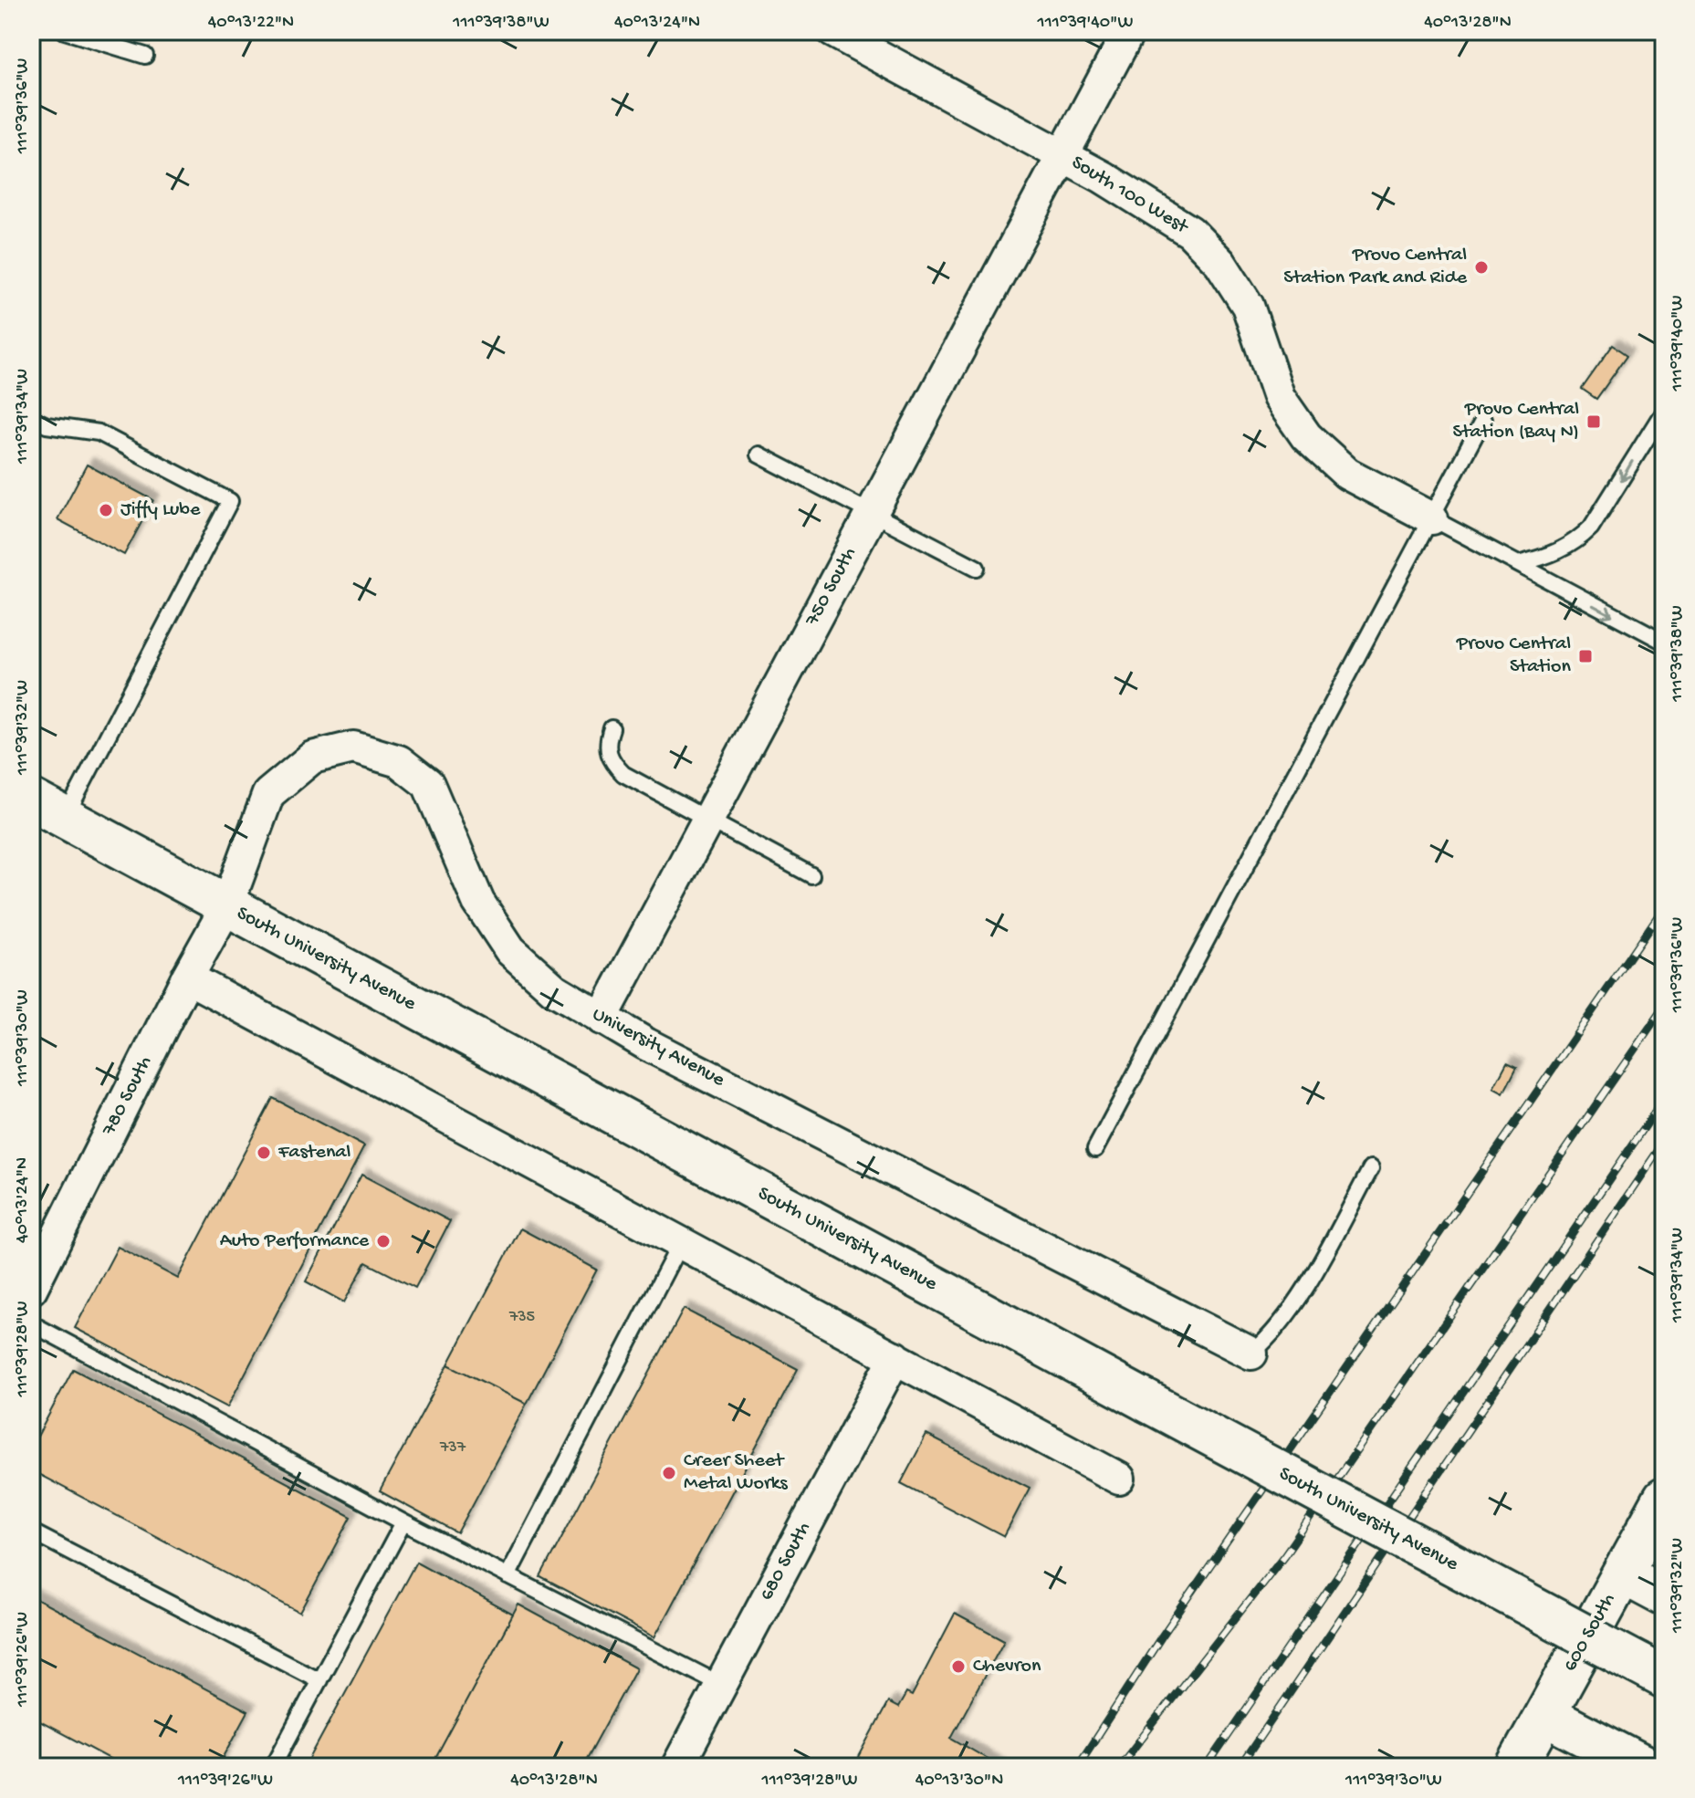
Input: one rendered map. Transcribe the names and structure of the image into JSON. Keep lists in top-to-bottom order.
{
  "streets": {
    "main road": ["South University Avenue", "600 South"],
    "street": [
      "South 100 West",
      "750 South",
      "University Avenue",
      "780 South",
      "680 South"
    ]
  },
  "crossings": [
    ["South 100 West", "750 South"],
    ["750 South", "University Avenue"],
    ["South University Avenue", "University Avenue"],
    ["South University Avenue", "780 South"],
    ["University Avenue", "780 South"]
  ],
  "places": {
    "other": [
      "Provo Central Station Park and Ride",
      "Jiffy Lube",
      "Fastenal",
      "Auto Performance",
      "Creer Sheet Metal Works",
      "Chevron"
    ],
    "transit": ["Provo Central Station (Bay N)", "Provo Central Station"]
  },
  "house_numbers": ["735", "737"],
  "coordinates": [
    "40°13'22\"N",
    "111°39'38\"W",
    "40°13'24\"N",
    "111°39'40\"W",
    "40°13'28\"N",
    "111°39'36\"W",
    "111°39'34\"W",
    "111°39'32\"W",
    "111°39'30\"W",
    "111°39'28\"W",
    "111°39'26\"W",
    "40°13'30\"N"
  ]
}
